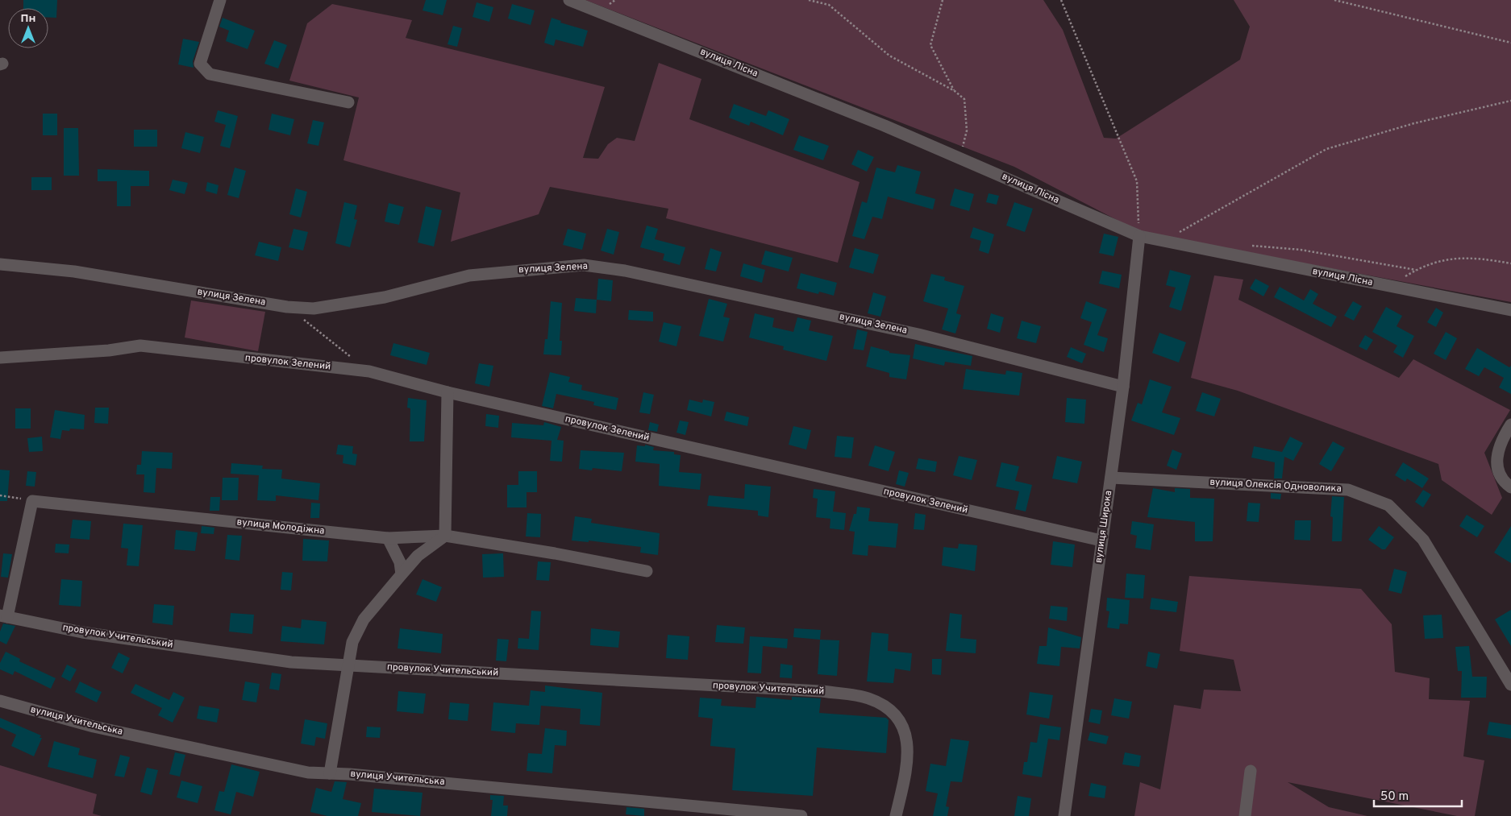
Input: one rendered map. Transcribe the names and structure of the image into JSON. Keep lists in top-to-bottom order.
{
  "streets": {
    "street": [
      "вулиця Лісна",
      "вулиця Зелена",
      "провулок Зелений",
      "вулиця Олексія Одноволика",
      "вулиця Молодіжна",
      "вулиця Широка",
      "провулок Учительський",
      "вулиця Учительська"
    ]
  },
  "crossings": [
    ["вулиця Лісна", "вулиця Широка"],
    ["вулиця Зелена", "вулиця Широка"],
    ["провулок Зелений", "вулиця Широка"],
    ["вулиця Олексія Одноволика", "вулиця Широка"]
  ],
  "scale_bar": "50 m",
  "north": "top"
}
